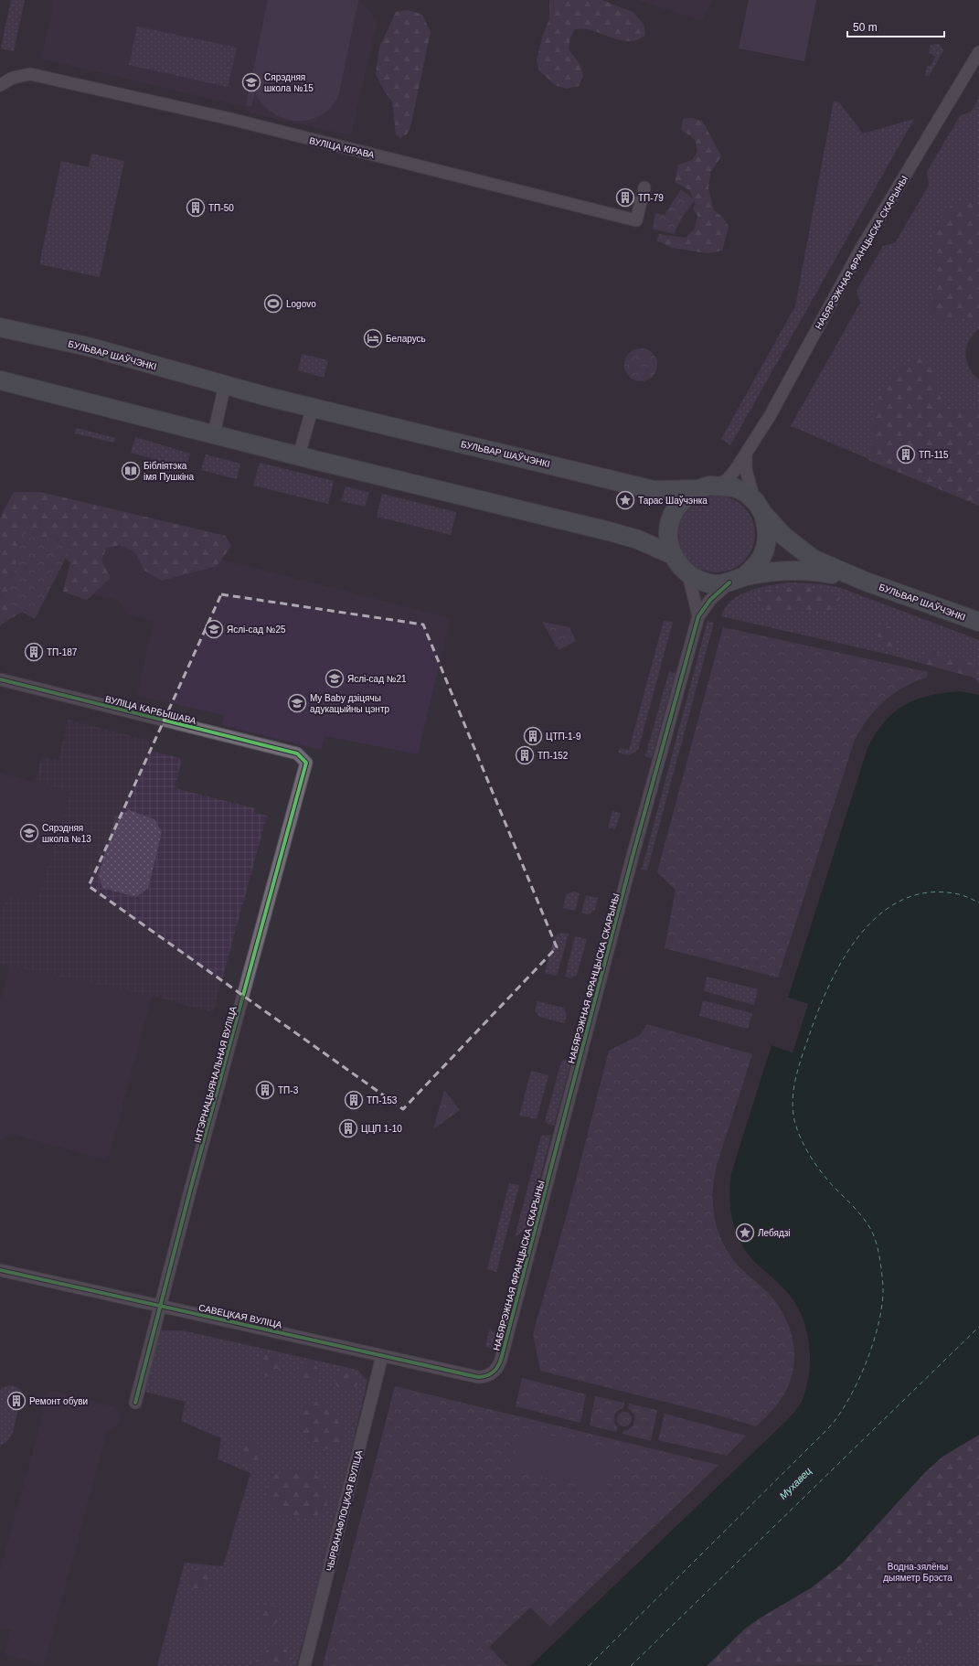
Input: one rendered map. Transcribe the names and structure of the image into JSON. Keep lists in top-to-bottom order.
{
  "streets": {
    "main road": ["БУЛЬВАР ШАЎЧЭНКІ"],
    "street": [
      "ВУЛІЦА КІРАВА",
      "НАБЯРЭЖНАЯ ФРАНЦЫСКА СКАРЫНЫ",
      "ВУЛІЦА КАРБЫШАВА",
      "ІНТЭРНАЦЫЯНАЛЬНАЯ ВУЛІЦА",
      "САВЕЦКАЯ ВУЛІЦА",
      "ЧЫРВАНАФЛОЦКАЯ ВУЛІЦА"
    ]
  },
  "crossings": [
    ["НАБЯРЭЖНАЯ ФРАНЦЫСКА СКАРЫНЫ", "БУЛЬВАР ШАЎЧЭНКІ"],
    ["НАБЯРЭЖНАЯ ФРАНЦЫСКА СКАРЫНЫ", "САВЕЦКАЯ ВУЛІЦА"],
    ["ВУЛІЦА КАРБЫШАВА", "ІНТЭРНАЦЫЯНАЛЬНАЯ ВУЛІЦА"],
    ["ІНТЭРНАЦЫЯНАЛЬНАЯ ВУЛІЦА", "САВЕЦКАЯ ВУЛІЦА"],
    ["САВЕЦКАЯ ВУЛІЦА", "ЧЫРВАНАФЛОЦКАЯ ВУЛІЦА"]
  ],
  "water": ["Мухавец"],
  "parks": ["Водна-зялёны дыяметр Брэста"],
  "places": {
    "school or university": [
      "Сярэдняя школа №15",
      "Яслі-сад №25",
      "Яслі-сад №21",
      "My Baby дзіцячы адукацыйны цэнтр",
      "Сярэдняя школа №13"
    ],
    "building": [
      "ТП-79",
      "ТП-50",
      "ТП-115",
      "ТП-187",
      "ЦТП-1-9",
      "ТП-152",
      "ТП-3",
      "ТП-153",
      "ЦЦП 1-10",
      "Ремонт обуви"
    ],
    "sports": ["Logovo"],
    "hotel": ["Беларусь"],
    "library": ["Бібліятэка імя Пушкіна"],
    "place": ["Тарас Шаўчэнка", "Лебядзі"]
  },
  "scale_bar": "50 m"
}
